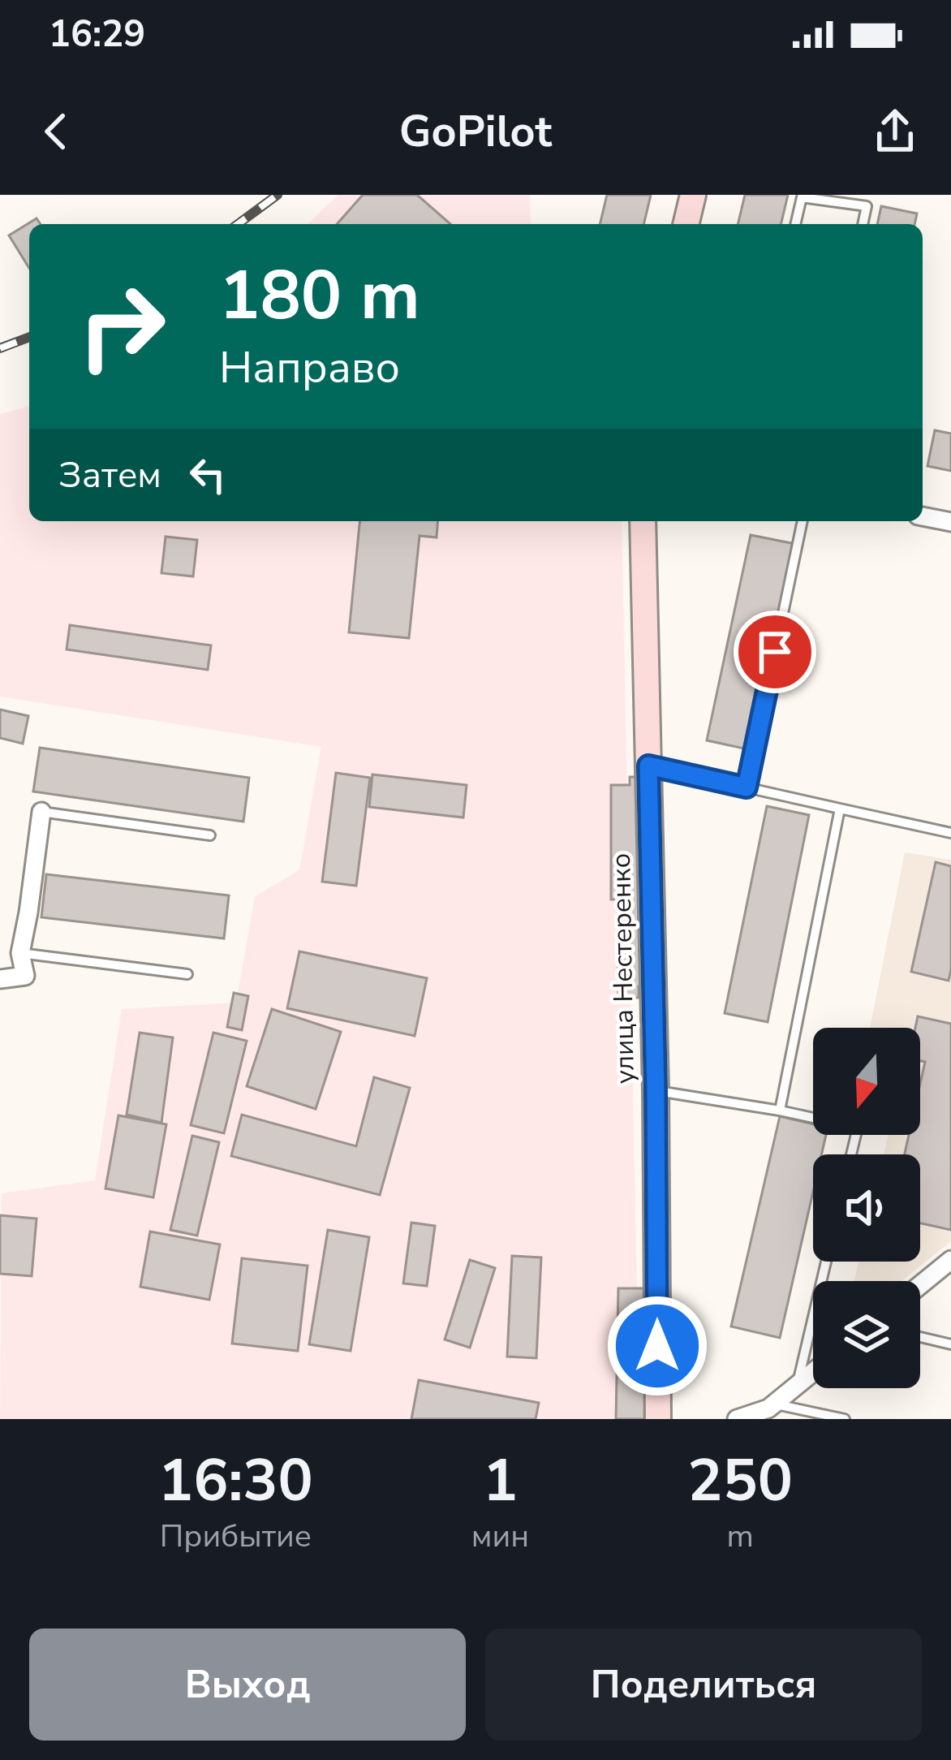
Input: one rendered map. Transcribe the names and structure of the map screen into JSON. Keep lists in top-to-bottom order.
{
  "streets": {
    "street": ["улица Нестеренко"]
  },
  "north": "bottom",
  "page": {
    "status": "16:29",
    "header": "GoPilot",
    "turn": ["180 m", "Направо"],
    "then": "Затем",
    "eta": [
      "16:30",
      "Прибытие",
      "1",
      "мин",
      "250",
      "m"
    ],
    "buttons": ["Выход", "Поделиться"]
  }
}
